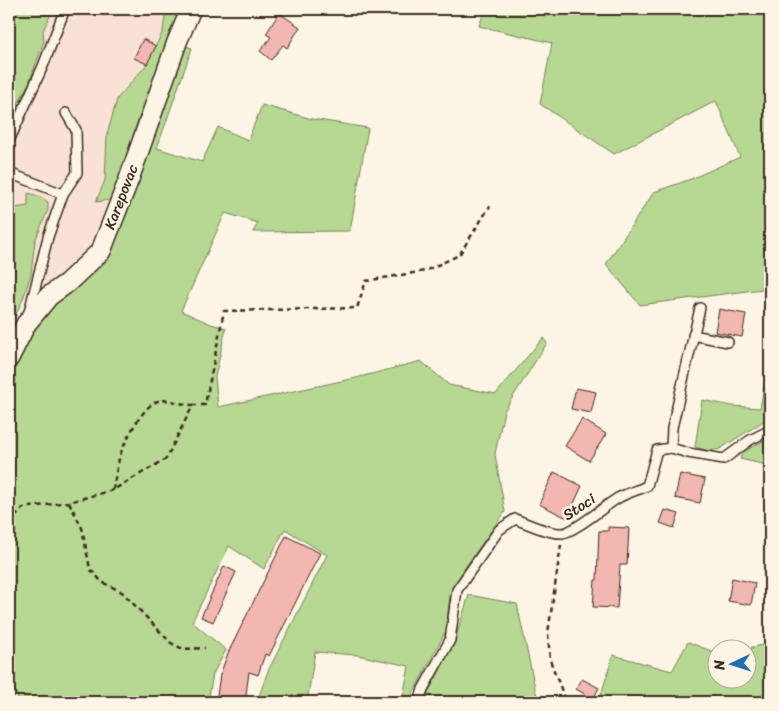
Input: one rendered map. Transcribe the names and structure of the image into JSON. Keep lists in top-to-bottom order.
{
  "streets": {
    "street": ["Karepovac"],
    "lane": ["Stoci"]
  },
  "north": "left"
}
